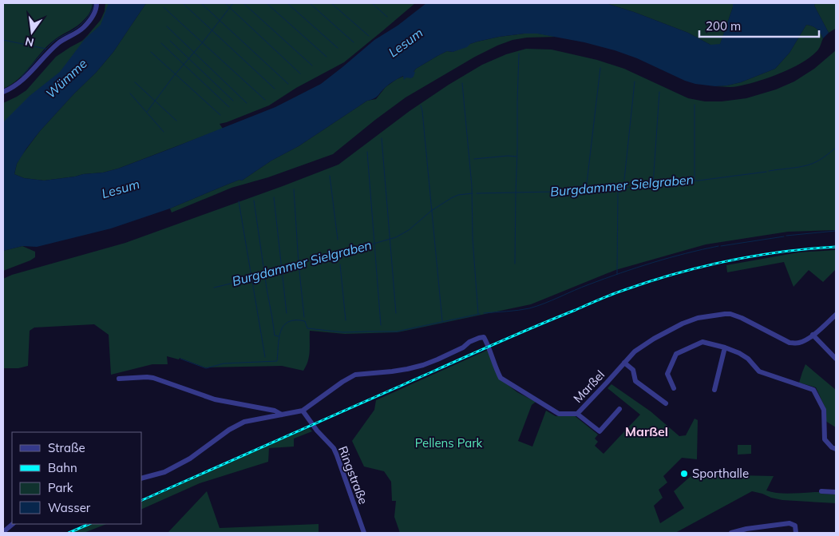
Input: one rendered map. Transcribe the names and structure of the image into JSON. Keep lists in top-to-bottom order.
{
  "streets": {
    "street": ["Marßel", "Ringstraße"]
  },
  "crossings": [
    ["Marßel", "Ringstraße"]
  ],
  "districts": ["Marßel"],
  "water": ["Lesum", "Wümme", "Burgdammer Sielgraben"],
  "parks": ["Pellens Park"],
  "places": ["Sporthalle"],
  "legend": [
    "Straße",
    "Bahn",
    "Park",
    "Wasser"
  ],
  "scale_bar": "200 m",
  "north": "bottom"
}
